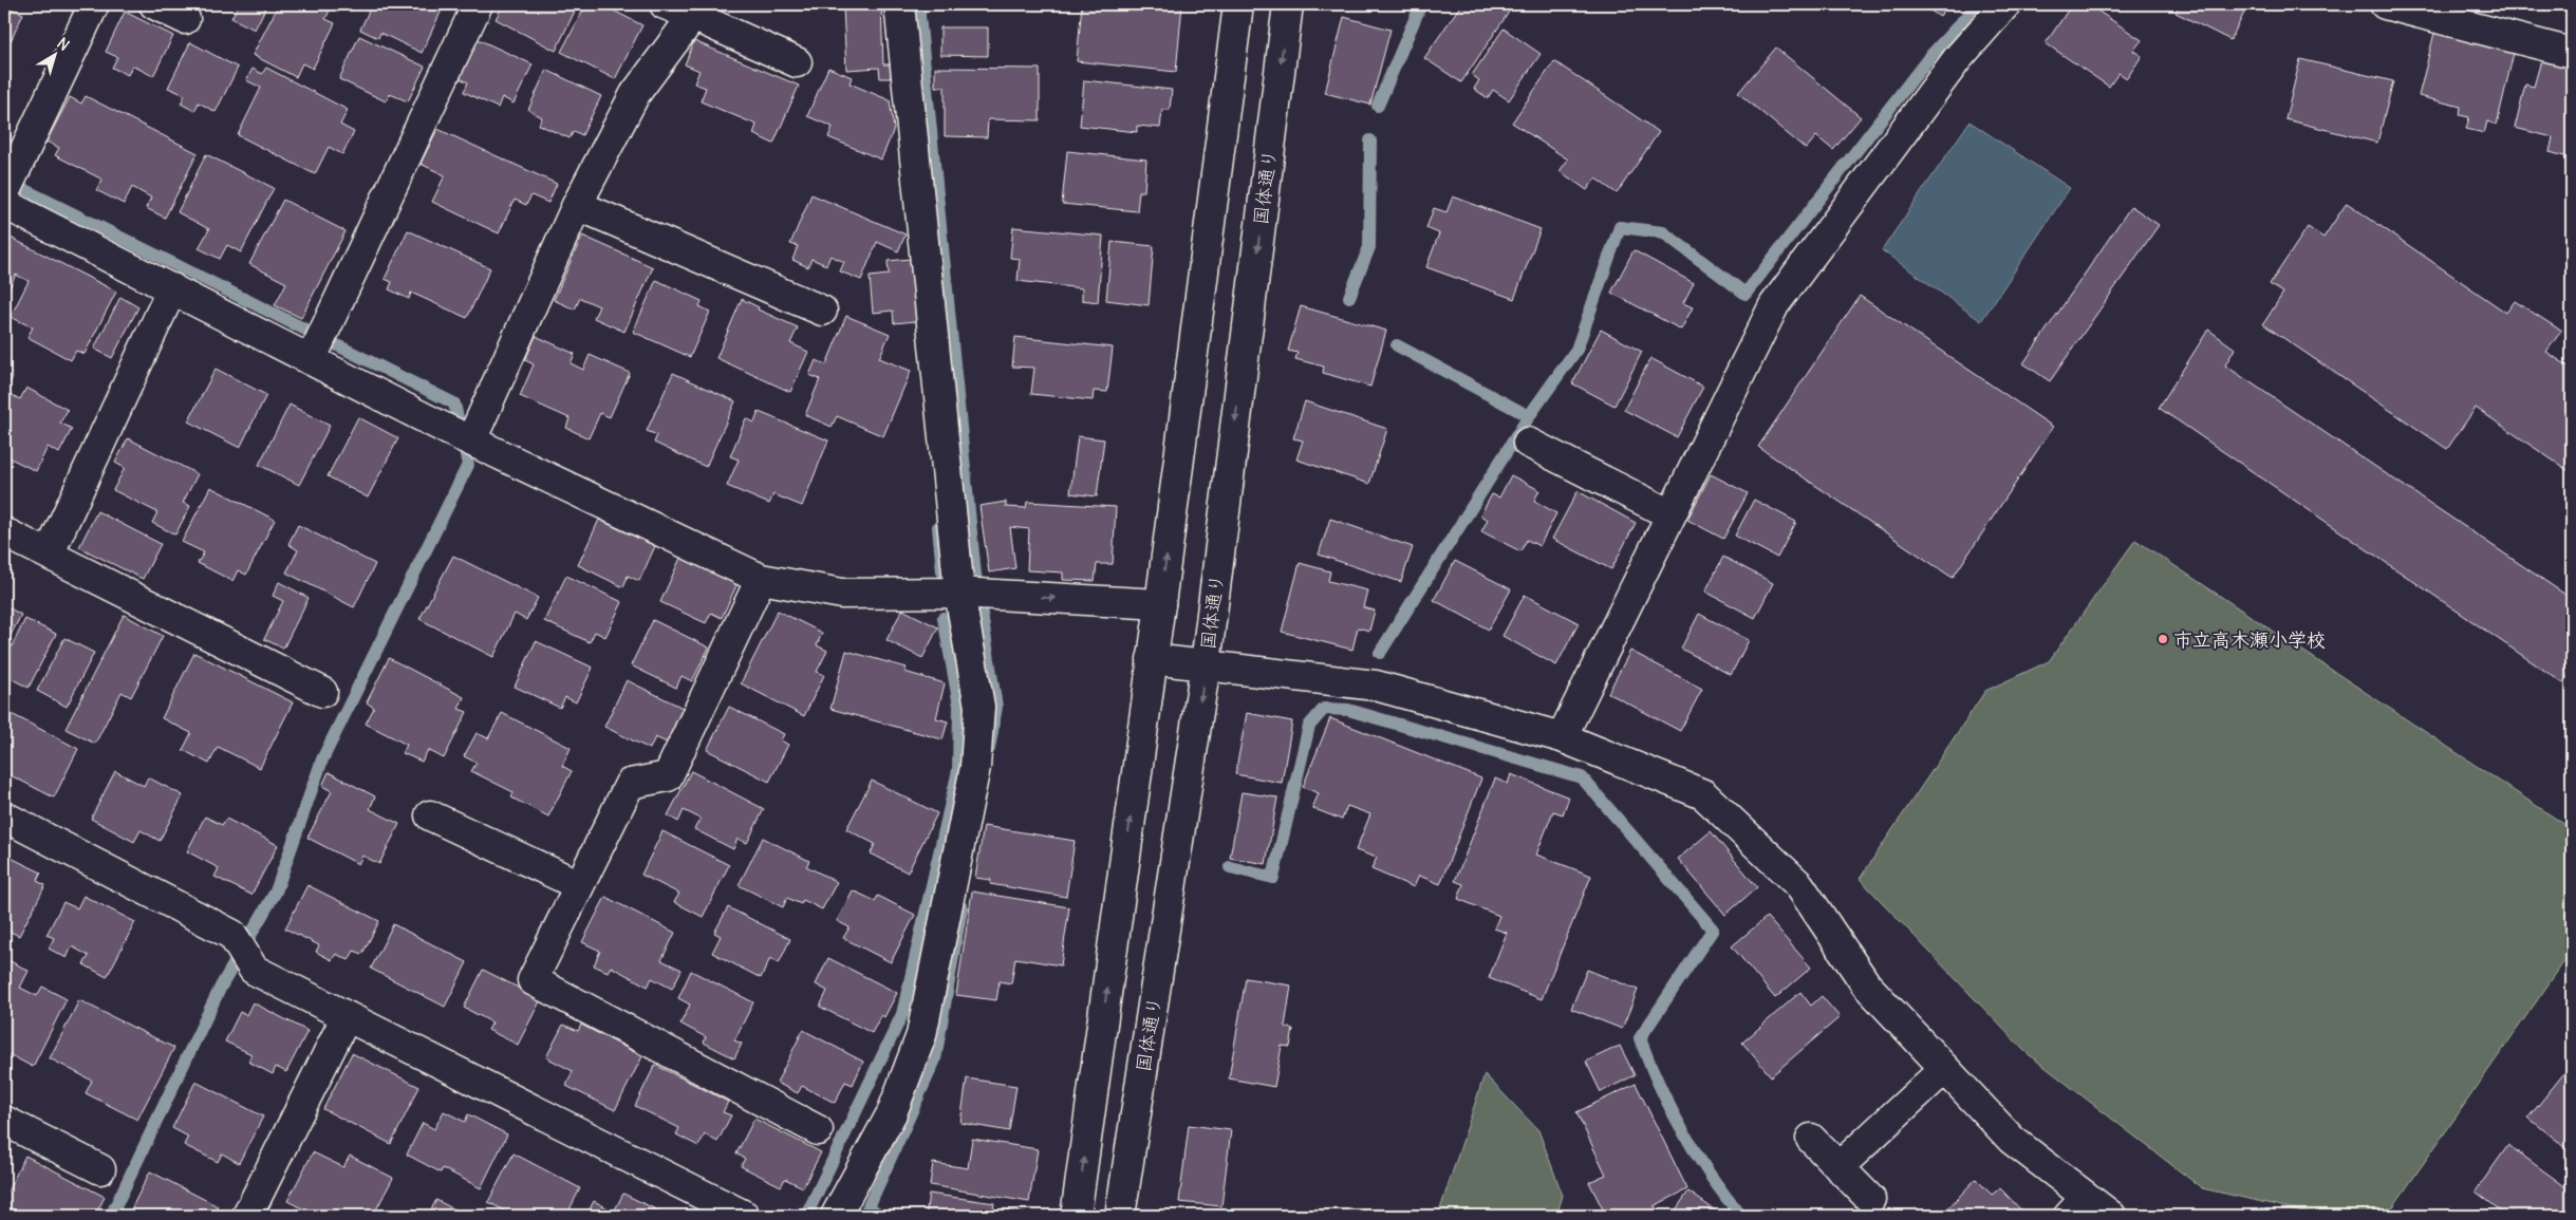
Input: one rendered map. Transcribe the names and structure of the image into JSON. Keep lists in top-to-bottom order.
{
  "streets": {
    "main road": ["国体通り"]
  },
  "places": ["市立高木瀬小学校"],
  "north": "top right"
}
